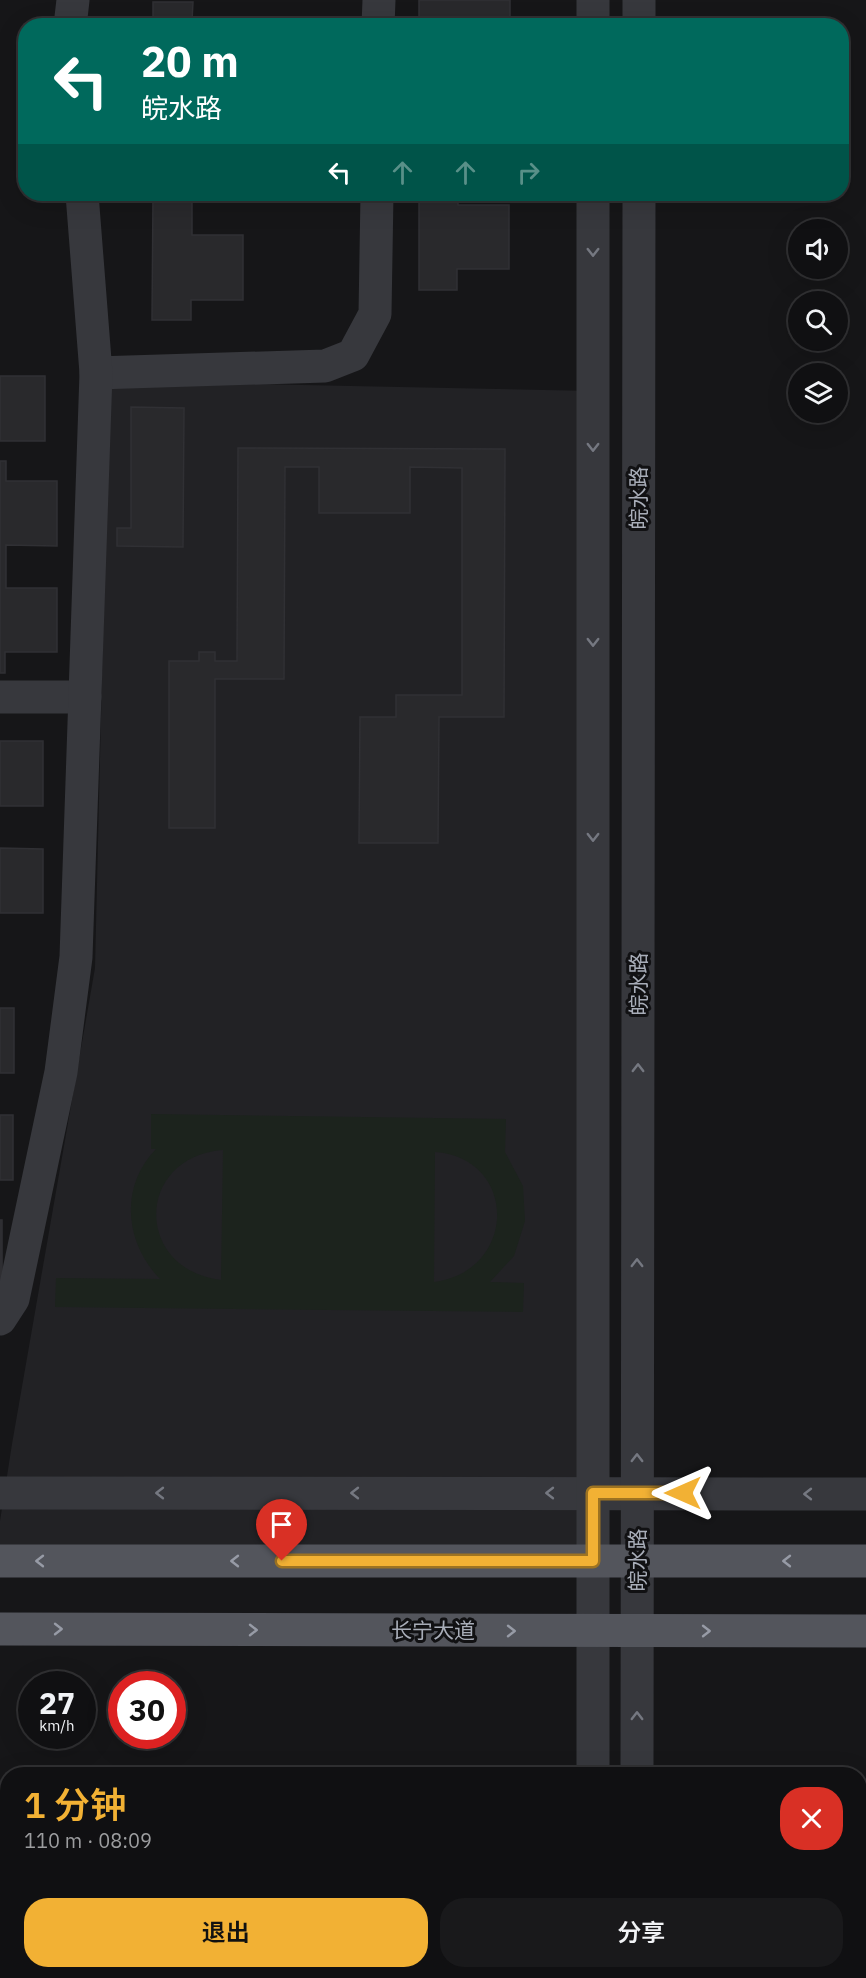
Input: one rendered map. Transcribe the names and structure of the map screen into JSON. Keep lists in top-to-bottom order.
{
  "streets": {
    "main road": ["长宁大道"],
    "street": ["皖水路"]
  },
  "crossings": [
    ["皖水路", "长宁大道"]
  ],
  "page": {
    "turn": ["20 m", "皖水路"],
    "speed": "27 km/h",
    "limit": "30",
    "heading": ["1 分钟", "110 m · 08:09"],
    "buttons": ["退出", "分享"]
  }
}
